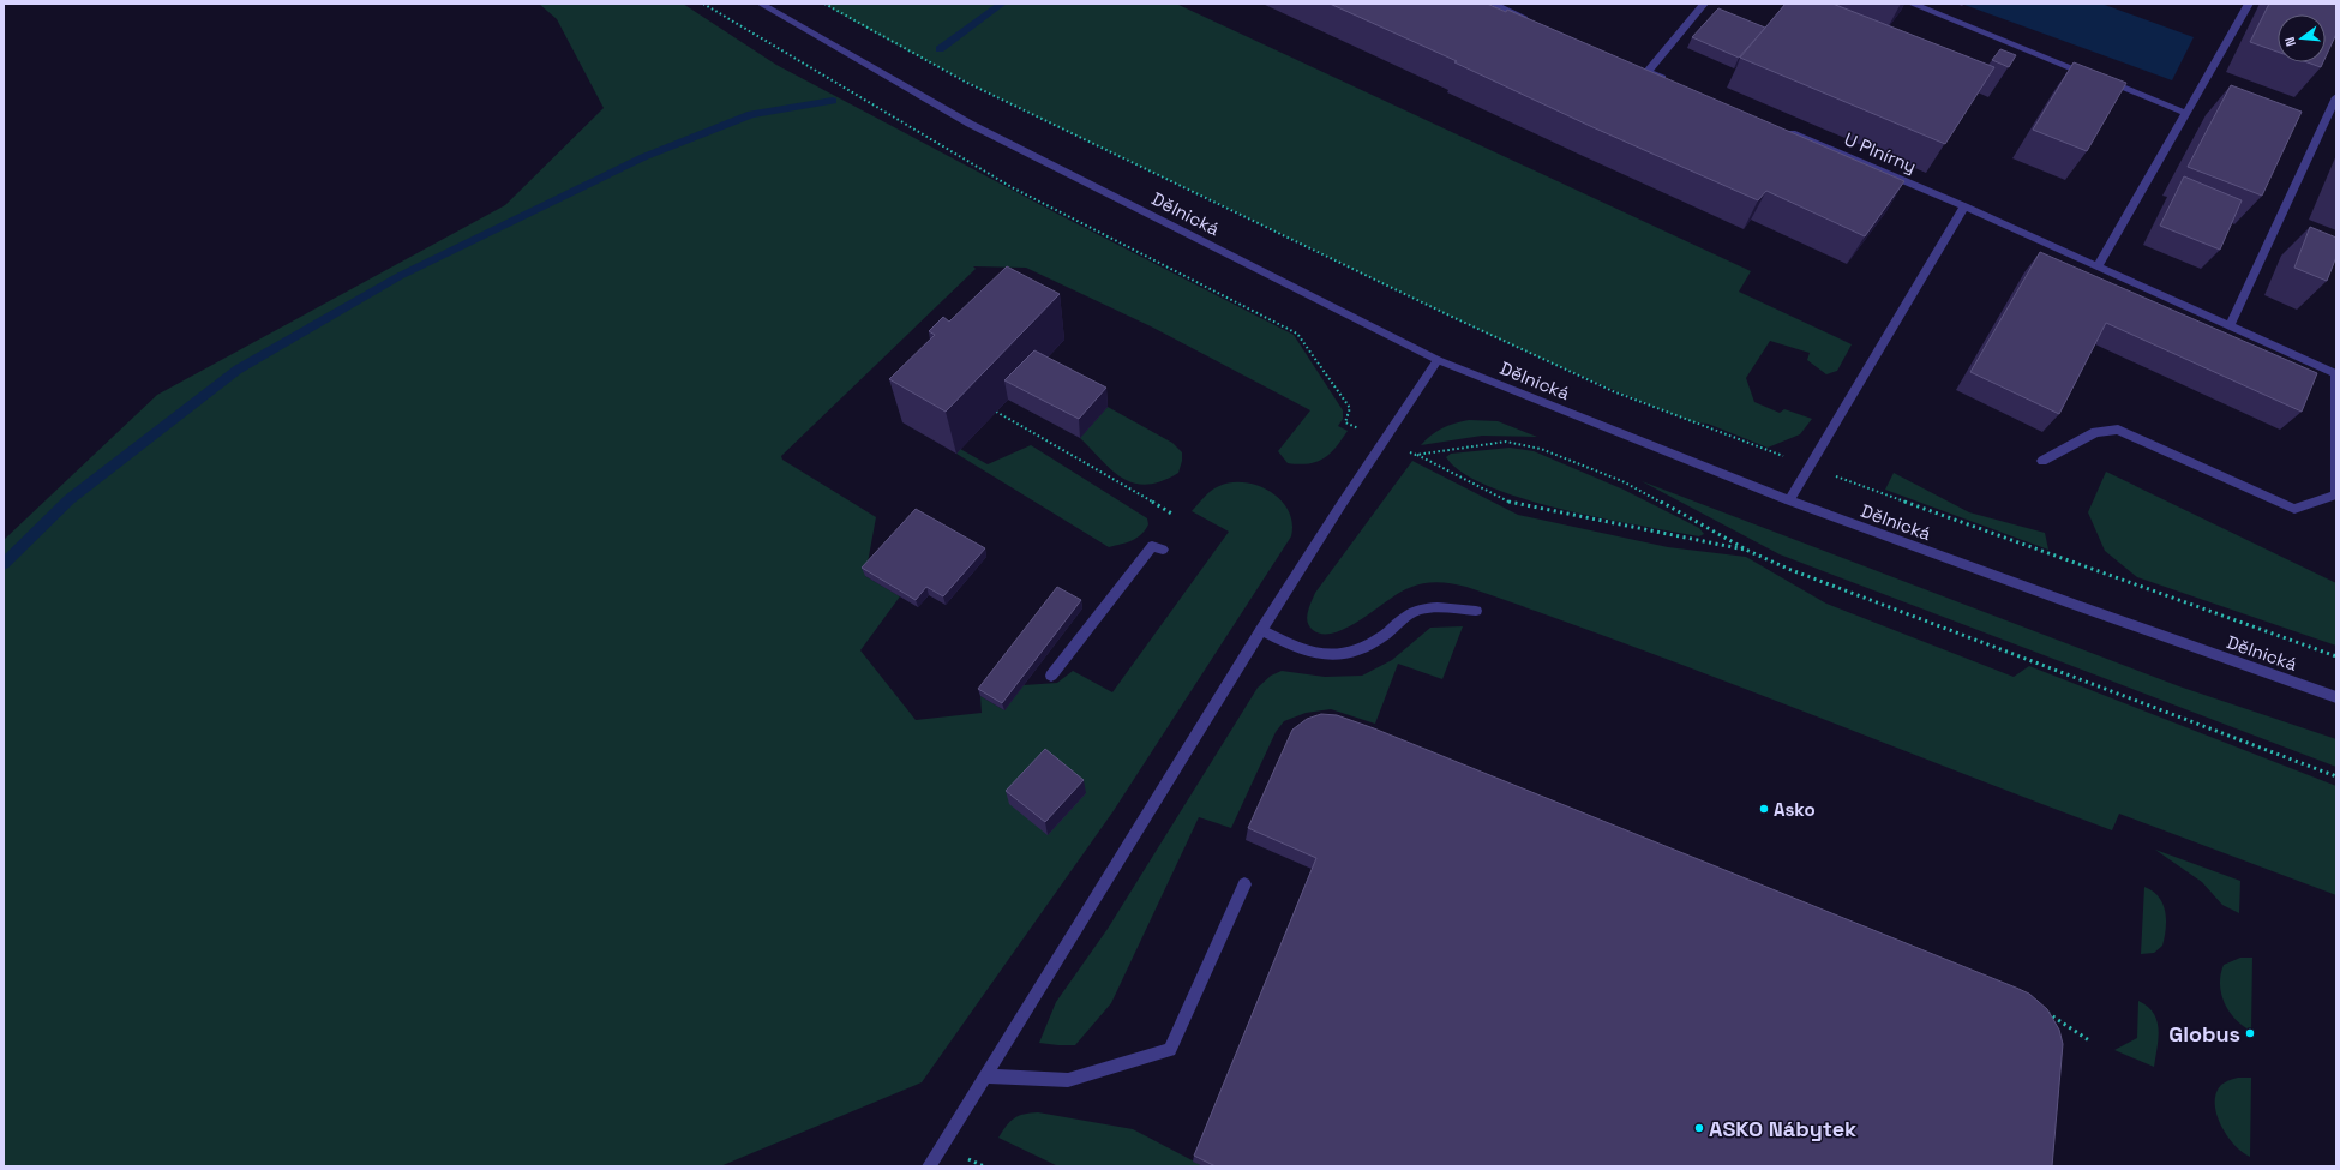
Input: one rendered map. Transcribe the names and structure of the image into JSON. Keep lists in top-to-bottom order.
{
  "streets": {
    "street": ["U Plnírny", "Dělnická"]
  },
  "places": ["Asko", "Globus", "ASKO Nábytek"],
  "north": "left"
}
